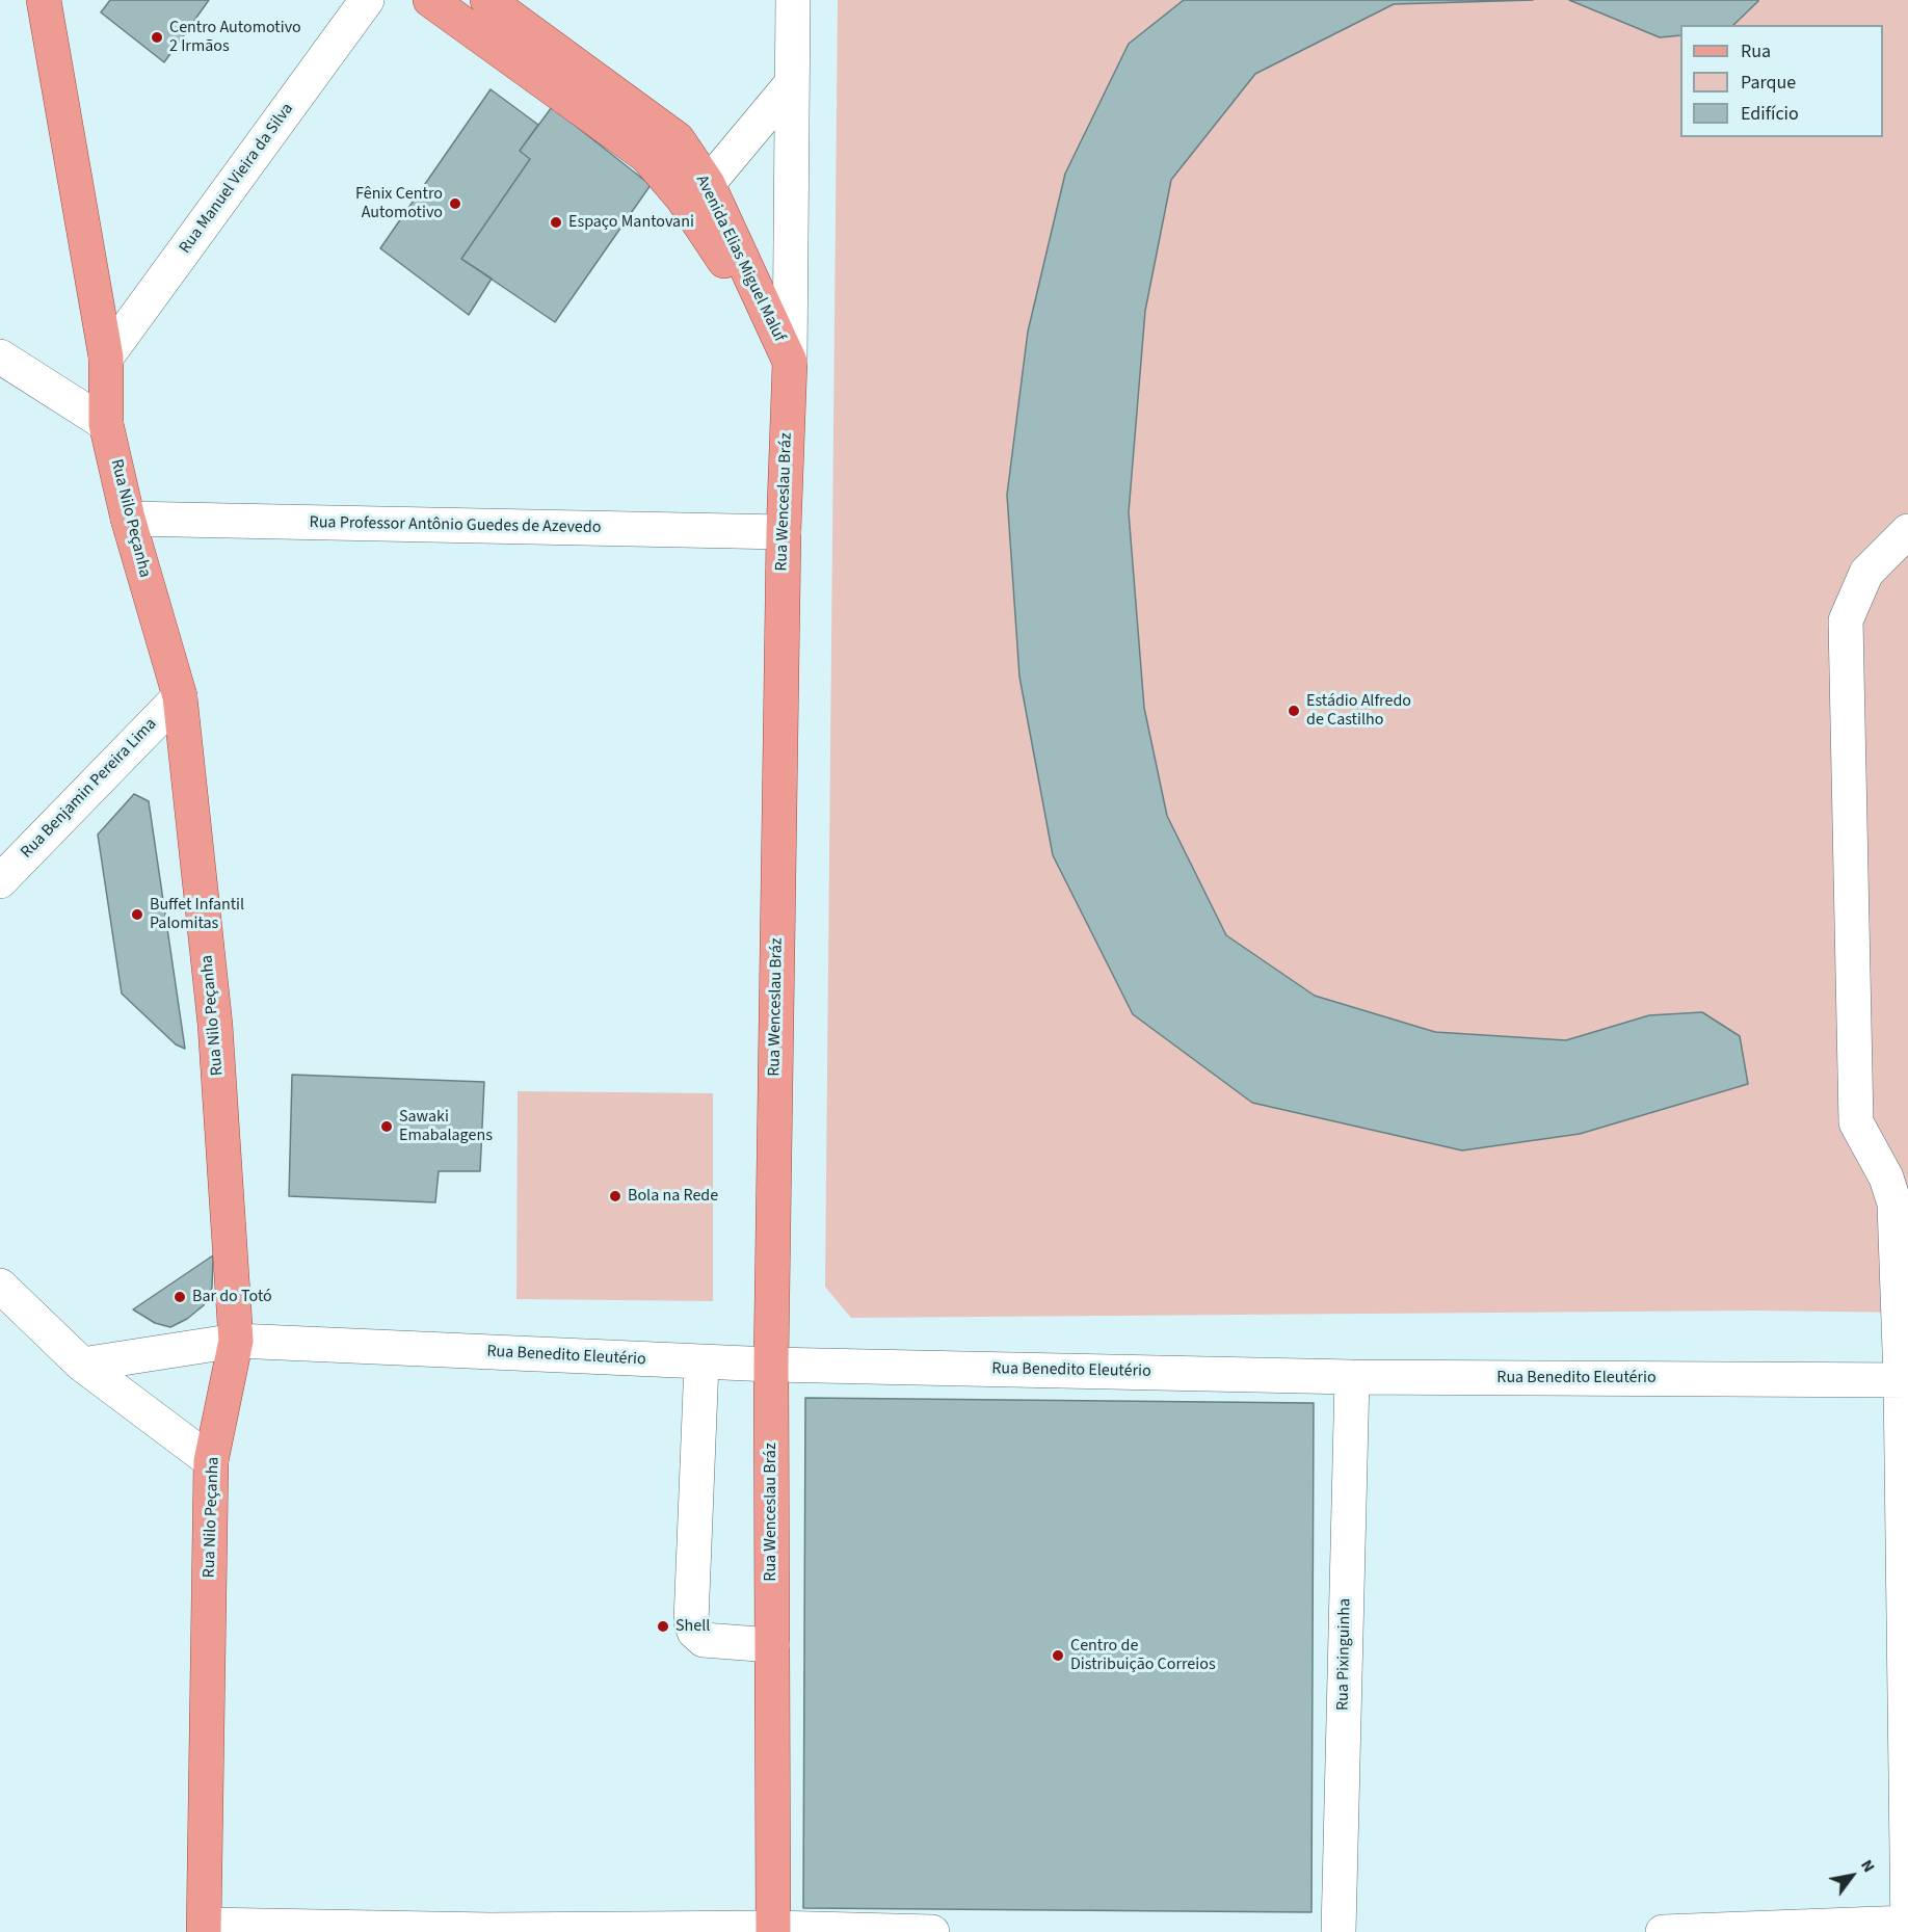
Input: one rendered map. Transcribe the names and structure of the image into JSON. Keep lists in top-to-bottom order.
{
  "streets": {
    "main road": ["Avenida Elias Miguel Maluf", "Rua Wenceslau Bráz", "Rua Nilo Peçanha"],
    "street": [
      "Rua Manuel Vieira da Silva",
      "Rua Professor Antônio Guedes de Azevedo",
      "Rua Benjamin Pereira Lima",
      "Rua Benedito Eleutério",
      "Rua Pixinguinha"
    ]
  },
  "crossings": [
    ["Rua Manuel Vieira da Silva", "Rua Nilo Peçanha"],
    ["Avenida Elias Miguel Maluf", "Rua Wenceslau Bráz"],
    ["Rua Wenceslau Bráz", "Rua Professor Antônio Guedes de Azevedo"],
    ["Rua Wenceslau Bráz", "Rua Benedito Eleutério"],
    ["Rua Nilo Peçanha", "Rua Professor Antônio Guedes de Azevedo"],
    ["Rua Nilo Peçanha", "Rua Benjamin Pereira Lima"],
    ["Rua Nilo Peçanha", "Rua Benedito Eleutério"],
    ["Rua Benedito Eleutério", "Rua Pixinguinha"]
  ],
  "places": [
    "Centro Automotivo 2 Irmãos",
    "Fênix Centro Automotivo",
    "Espaço Mantovani",
    "Estádio Alfredo de Castilho",
    "Buffet Infantil Palomitas",
    "Sawaki Emabalagens",
    "Bola na Rede",
    "Bar do Totó",
    "Shell",
    "Centro de Distribuição Correios"
  ],
  "legend": ["Rua", "Parque", "Edifício"],
  "north": "top right"
}
